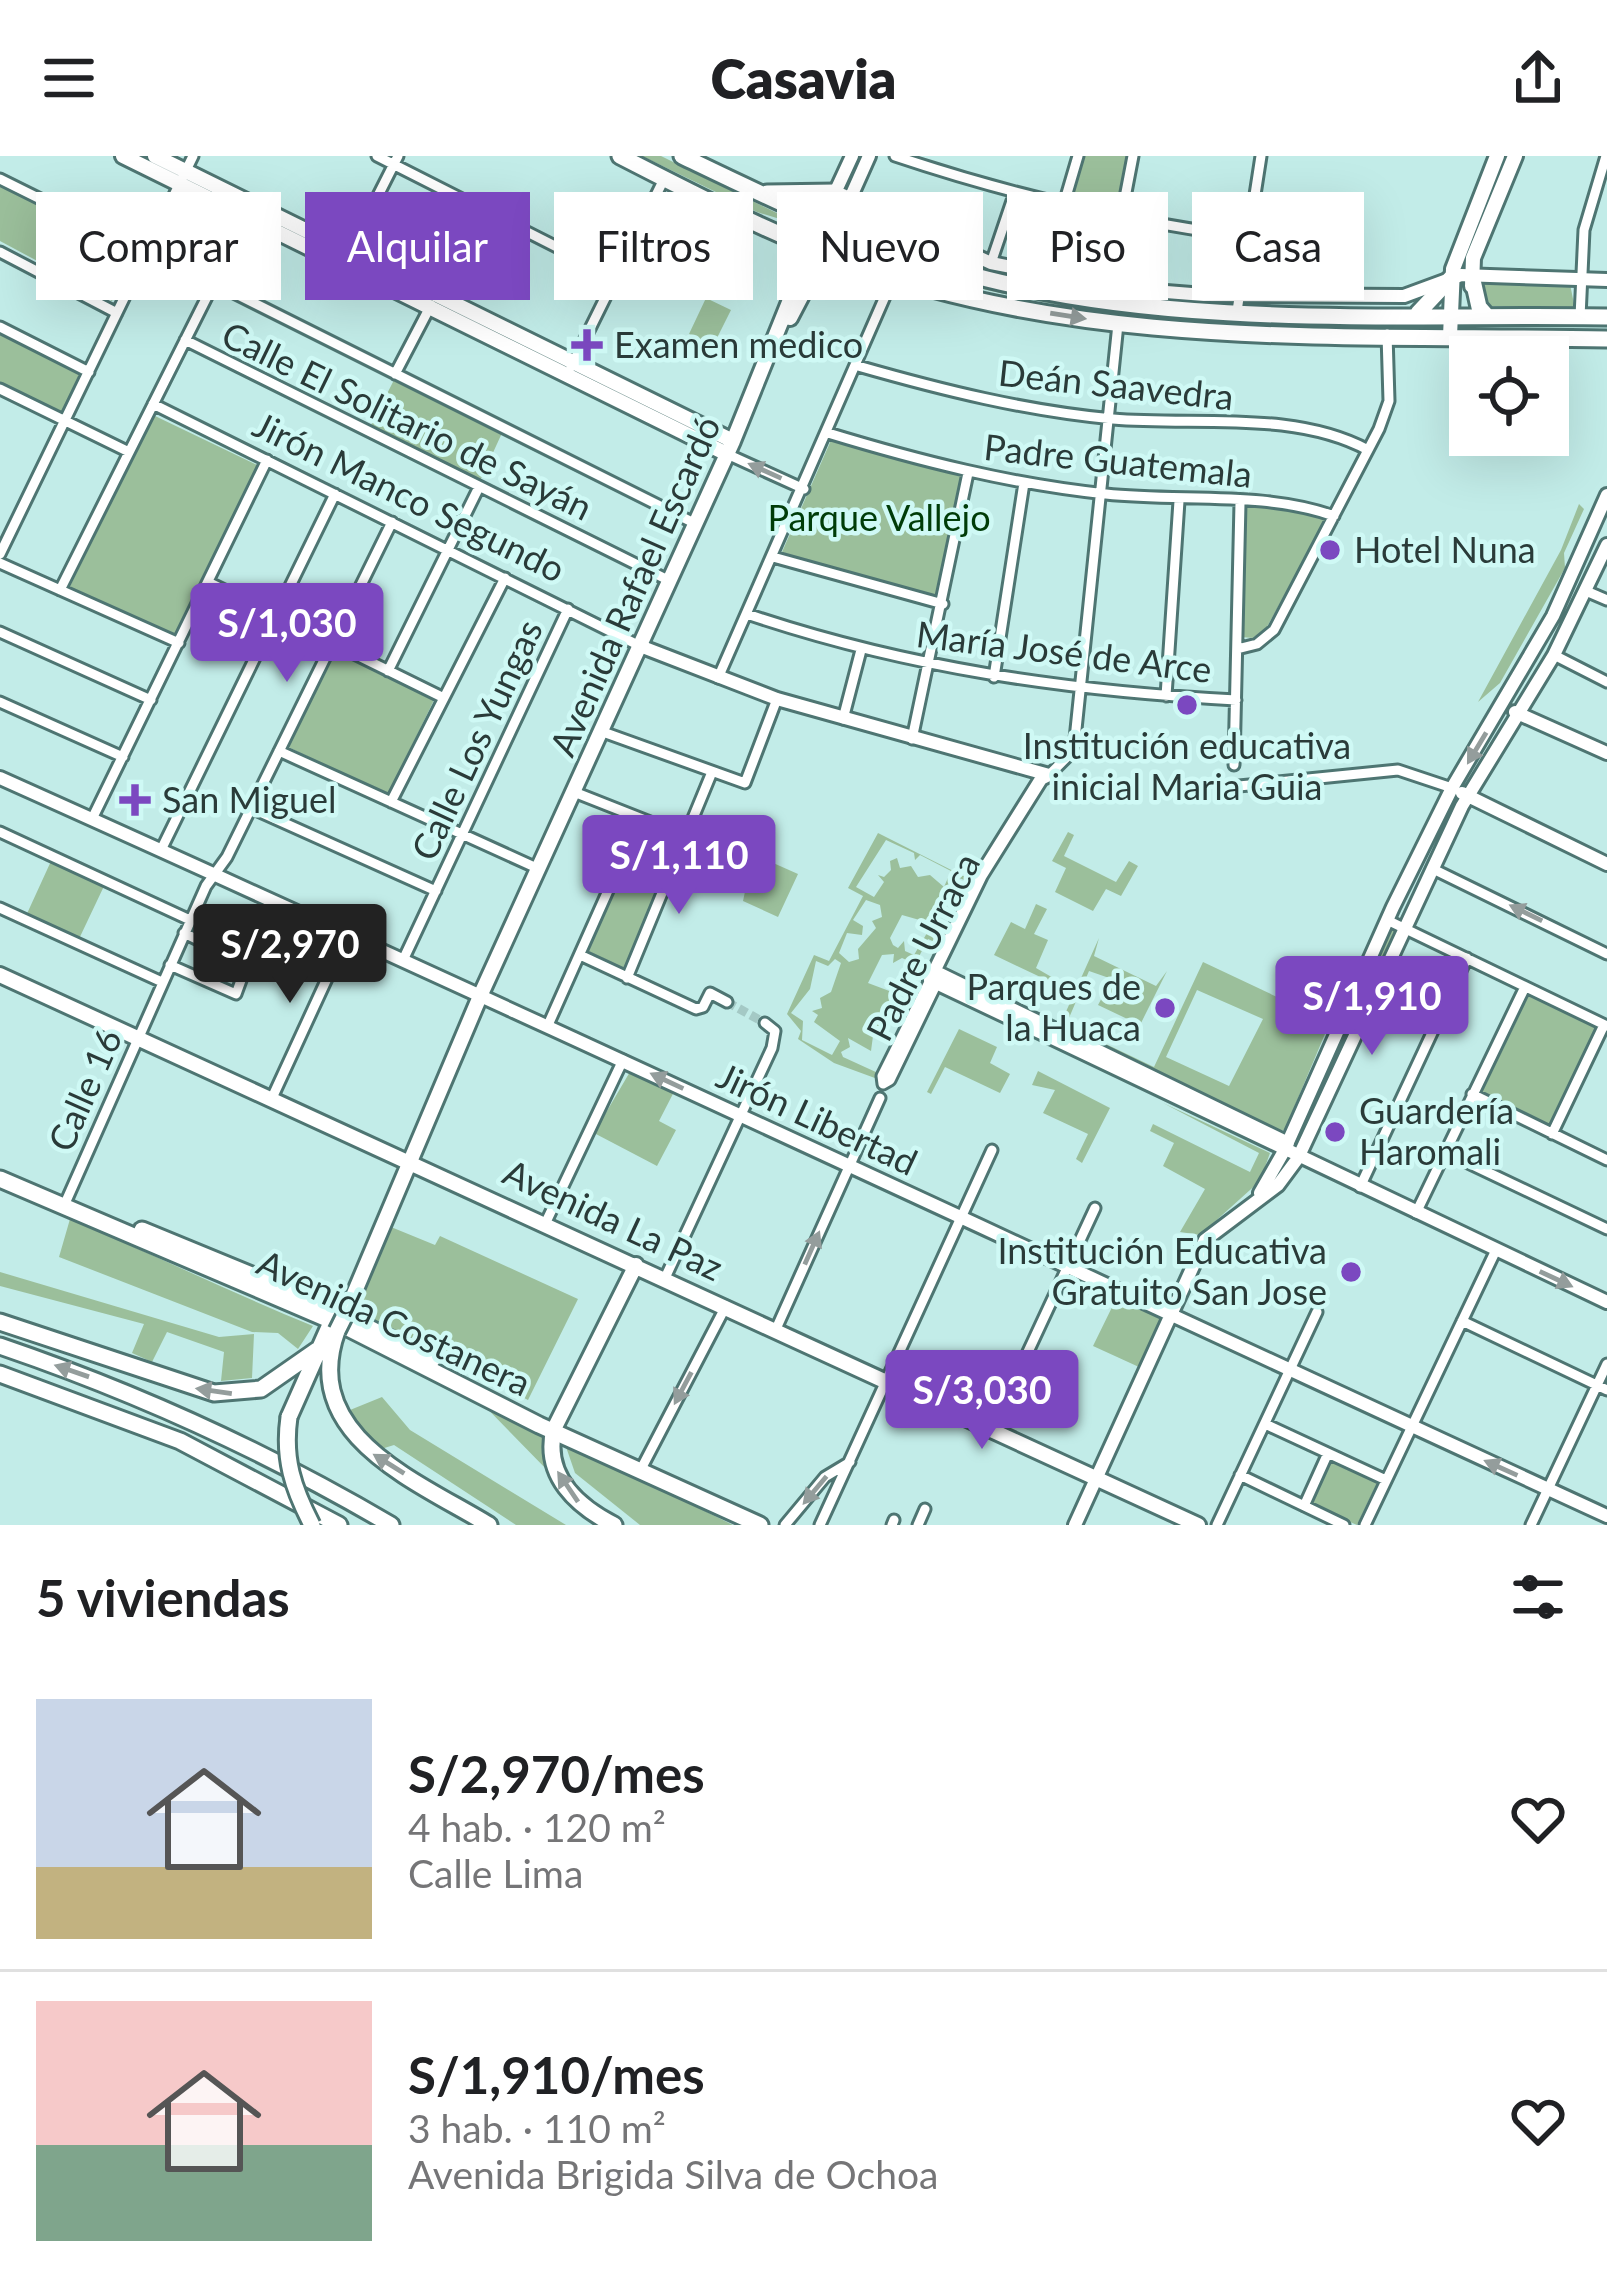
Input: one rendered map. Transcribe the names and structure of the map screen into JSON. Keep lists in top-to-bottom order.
{
  "streets": {
    "main road": ["Avenida Rafael Escardó", "Avenida La Paz", "Avenida Costanera"],
    "street": [
      "Deán Saavedra",
      "Calle El Solitario de Sayán",
      "Padre Guatemala",
      "Jirón Manco Segundo",
      "María José de Arce",
      "Calle Los Yungas",
      "Padre Urraca",
      "Calle 16",
      "Jirón Libertad"
    ]
  },
  "crossings": [
    ["Deán Saavedra", "Padre Urraca"],
    ["Calle El Solitario de Sayán", "Avenida Rafael Escardó"],
    ["Padre Guatemala", "Padre Urraca"],
    ["Jirón Manco Segundo", "Avenida Rafael Escardó"],
    ["Jirón Manco Segundo", "Calle Los Yungas"],
    ["Jirón Manco Segundo", "Padre Urraca"],
    ["Jirón Manco Segundo", "Calle 16"],
    ["Avenida Rafael Escardó", "Jirón Libertad"],
    ["Avenida Rafael Escardó", "Avenida La Paz"],
    ["María José de Arce", "Padre Urraca"],
    ["Calle Los Yungas", "Jirón Libertad"],
    ["Calle 16", "Jirón Libertad"],
    ["Calle 16", "Avenida La Paz"]
  ],
  "parks": ["Parque Vallejo"],
  "places": {
    "health": ["Examen medico", "San Miguel"],
    "other": [
      "Hotel Nuna",
      "Institución educativa inicial Maria Guia",
      "Parques de la Huaca",
      "Guardería Haromali",
      "Institución Educativa Gratuito San Jose"
    ]
  },
  "page": {
    "header": "Casavia",
    "chip": [
      "Comprar",
      "Alquilar",
      "Filtros",
      "Nuevo",
      "Piso",
      "Casa"
    ],
    "price": [
      "S/1,030",
      "S/1,110",
      "S/2,970",
      "S/1,910",
      "S/3,030"
    ],
    "heading": "5 viviendas",
    "list": [
      {
        "name": "S/2,970/mes",
        "note": "4 hab. · 120 m² · Calle Lima"
      },
      {
        "name": "S/1,910/mes",
        "note": "3 hab. · 110 m² · Avenida Brigida Silva de Ochoa"
      }
    ]
  }
}
